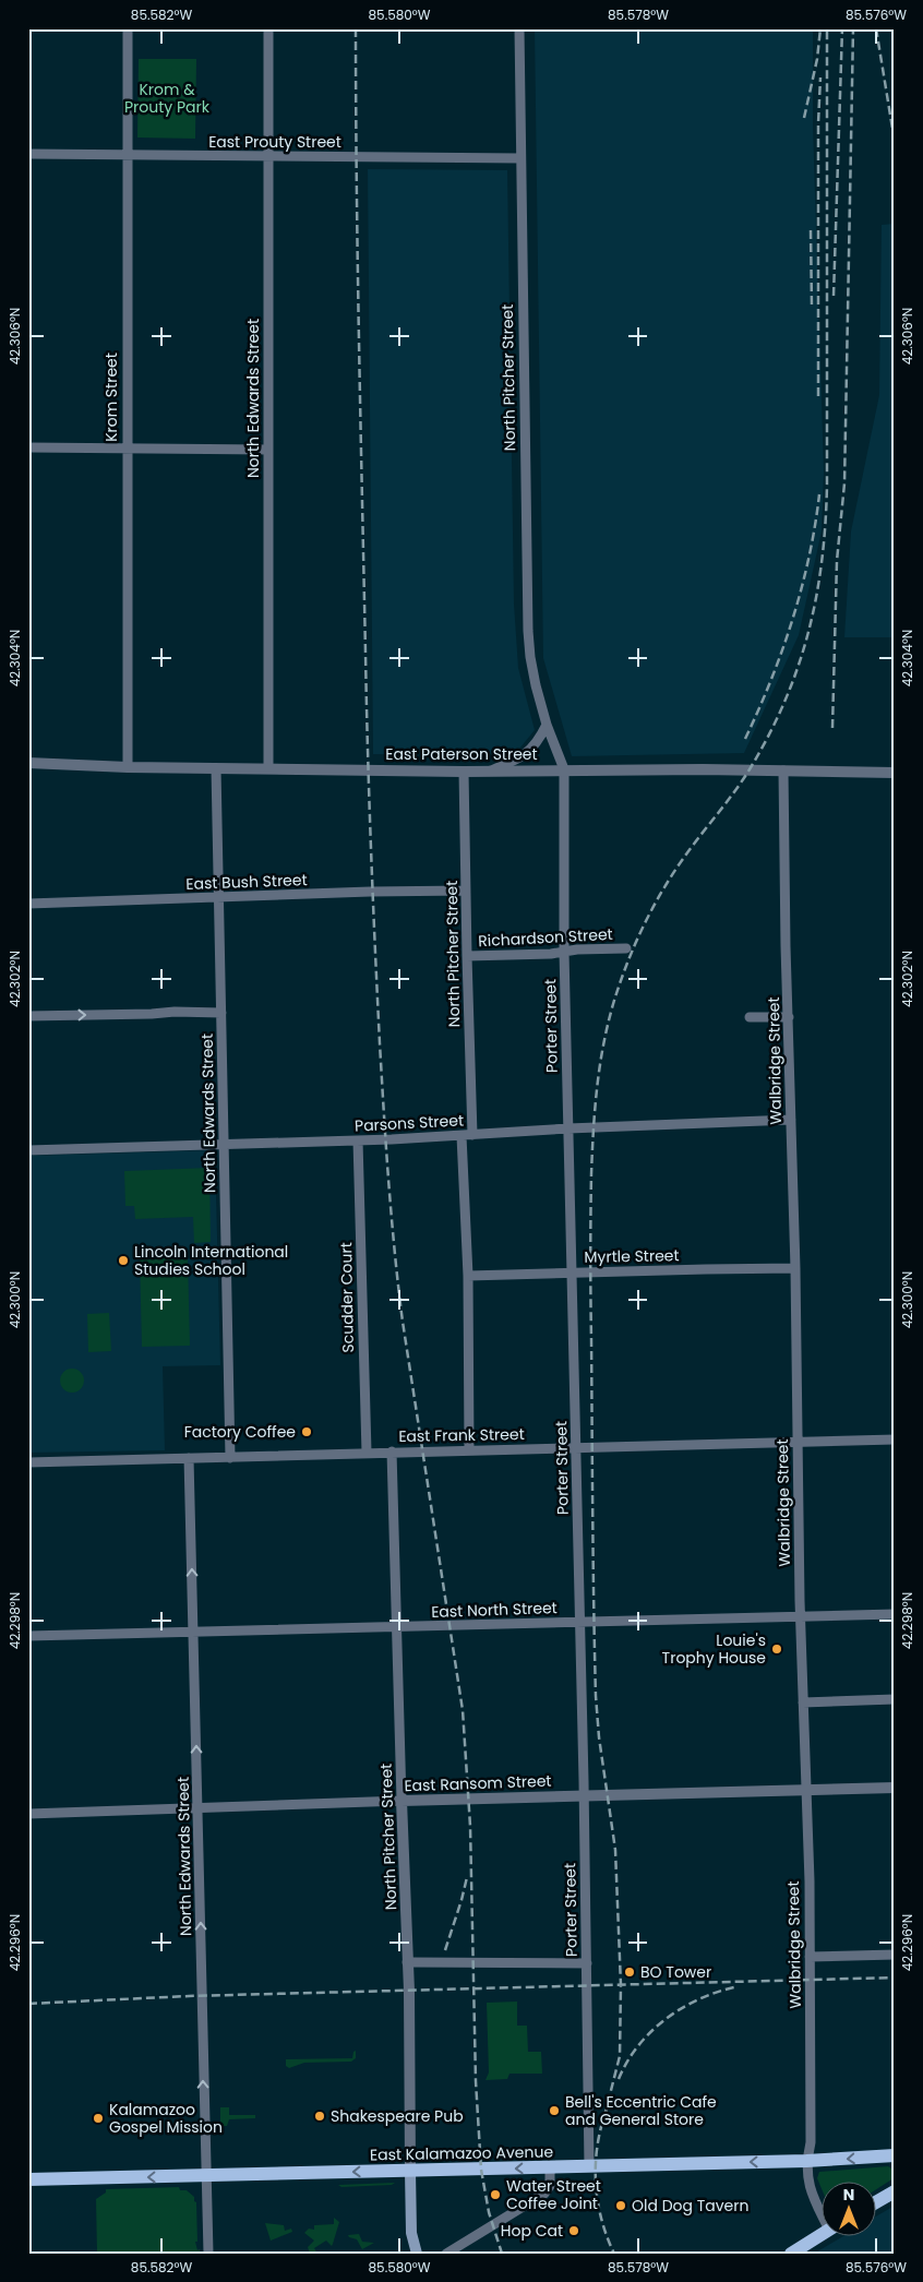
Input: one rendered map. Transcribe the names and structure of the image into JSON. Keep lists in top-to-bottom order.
{
  "streets": {
    "main road": ["North Pitcher Street", "East Kalamazoo Avenue"],
    "street": [
      "East Prouty Street",
      "Krom Street",
      "North Edwards Street",
      "East Paterson Street",
      "East Bush Street",
      "Richardson Street",
      "Porter Street",
      "Walbridge Street",
      "Parsons Street",
      "Myrtle Street",
      "Scudder Court",
      "East Frank Street",
      "East North Street",
      "East Ransom Street"
    ]
  },
  "crossings": [
    ["East Prouty Street", "North Pitcher Street"],
    ["East Prouty Street", "Krom Street"],
    ["East Prouty Street", "North Edwards Street"],
    ["North Pitcher Street", "East Paterson Street"],
    ["North Pitcher Street", "East Bush Street"],
    ["North Pitcher Street", "Richardson Street"],
    ["North Pitcher Street", "Porter Street"],
    ["North Pitcher Street", "Parsons Street"],
    ["North Pitcher Street", "East Frank Street"],
    ["North Pitcher Street", "East North Street"],
    ["North Pitcher Street", "East Ransom Street"],
    ["North Pitcher Street", "East Kalamazoo Avenue"],
    ["Krom Street", "East Paterson Street"],
    ["North Edwards Street", "East Paterson Street"],
    ["North Edwards Street", "East Bush Street"],
    ["North Edwards Street", "Parsons Street"],
    ["North Edwards Street", "East Frank Street"],
    ["North Edwards Street", "East North Street"],
    ["North Edwards Street", "East Ransom Street"],
    ["North Edwards Street", "East Kalamazoo Avenue"],
    ["East Paterson Street", "Porter Street"],
    ["East Paterson Street", "Walbridge Street"],
    ["Richardson Street", "Porter Street"],
    ["Porter Street", "Parsons Street"],
    ["Porter Street", "Myrtle Street"],
    ["Porter Street", "East Frank Street"],
    ["Porter Street", "East North Street"],
    ["Porter Street", "East Ransom Street"],
    ["Porter Street", "East Kalamazoo Avenue"],
    ["Walbridge Street", "Parsons Street"],
    ["Walbridge Street", "Myrtle Street"],
    ["Walbridge Street", "East Frank Street"],
    ["Walbridge Street", "East North Street"],
    ["Walbridge Street", "East Ransom Street"],
    ["Walbridge Street", "East Kalamazoo Avenue"],
    ["Parsons Street", "Scudder Court"],
    ["Scudder Court", "East Frank Street"]
  ],
  "one_way": ["East Kalamazoo Avenue"],
  "parks": ["Krom & Prouty Park"],
  "places": [
    "Lincoln International Studies School",
    "Factory Coffee",
    "Louie's Trophy House",
    "BO Tower",
    "Bell's Eccentric Cafe and General Store",
    "Shakespeare Pub",
    "Kalamazoo Gospel Mission",
    "Water Street Coffee Joint",
    "Old Dog Tavern",
    "Hop Cat"
  ],
  "north": "top",
  "coordinates": [
    "85.582°W",
    "85.580°W",
    "85.578°W",
    "85.576°W",
    "42.306°N",
    "42.304°N",
    "42.302°N",
    "42.300°N",
    "42.298°N",
    "42.296°N"
  ]
}
